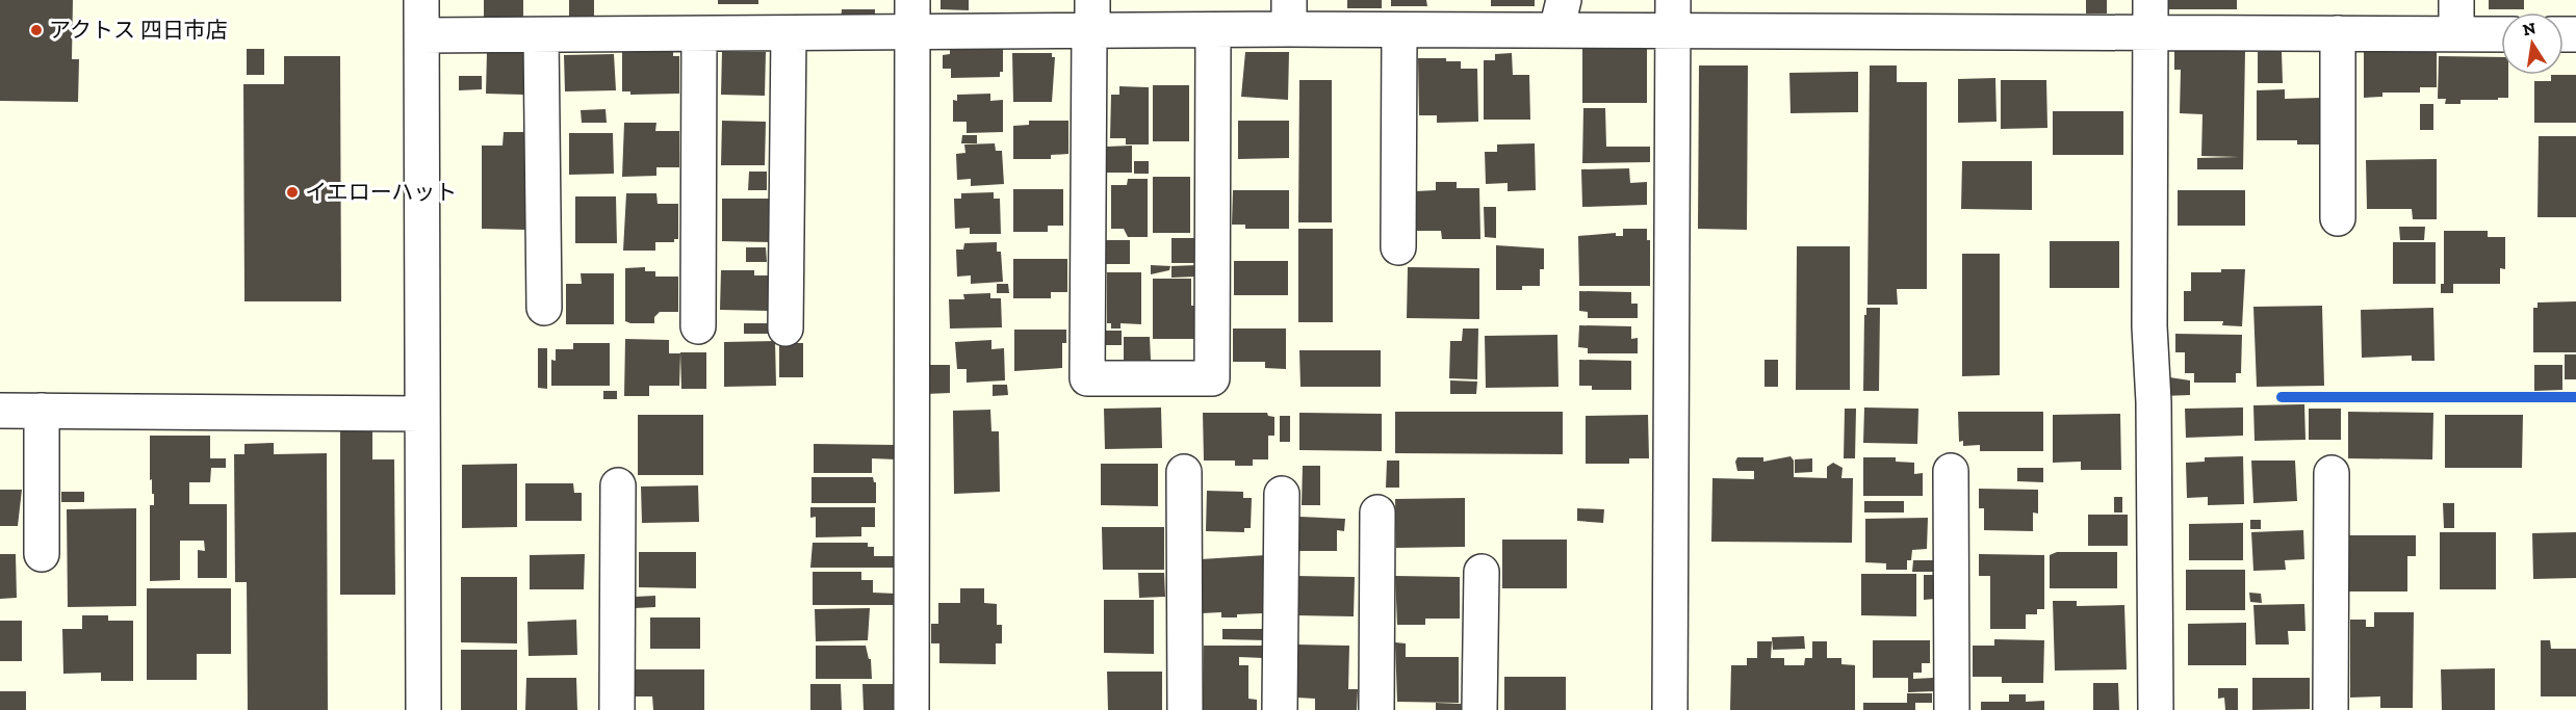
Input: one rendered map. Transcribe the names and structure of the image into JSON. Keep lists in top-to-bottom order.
{
  "places": ["アクトス 四日市店", "イエローハット"],
  "north": "top"
}
